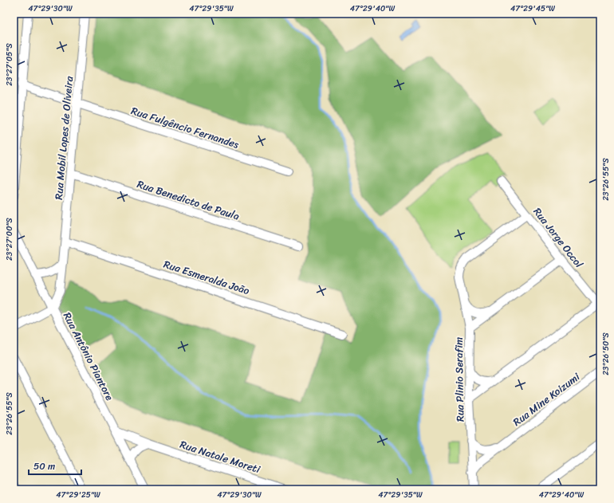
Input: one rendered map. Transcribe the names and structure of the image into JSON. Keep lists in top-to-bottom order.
{
  "streets": {
    "street": [
      "Rua Fulgêncio Fernandes",
      "Rua Mobil Lopes de Oliveira",
      "Rua Benedicto de Paula",
      "Rua Jorge Occol",
      "Rua Esmeralda João",
      "Rua Antônio Piantore",
      "Rua Plinio Serafim",
      "Rua Mine Koizumi",
      "Rua Natale Moreti"
    ]
  },
  "crossings": [
    ["Rua Fulgêncio Fernandes", "Rua Mobil Lopes de Oliveira"],
    ["Rua Mobil Lopes de Oliveira", "Rua Benedicto de Paula"],
    ["Rua Mobil Lopes de Oliveira", "Rua Esmeralda João"],
    ["Rua Mobil Lopes de Oliveira", "Rua Antônio Piantore"],
    ["Rua Jorge Occol", "Rua Plinio Serafim"],
    ["Rua Antônio Piantore", "Rua Natale Moreti"],
    ["Rua Plinio Serafim", "Rua Mine Koizumi"]
  ],
  "scale_bar": "50 m",
  "coordinates": [
    "47°29'30\"W",
    "47°29'35\"W",
    "47°29'40\"W",
    "47°29'45\"W",
    "23°27'05\"S",
    "23°26'55\"S",
    "23°27'00\"S",
    "23°26'50\"S",
    "47°29'25\"W"
  ]
}
